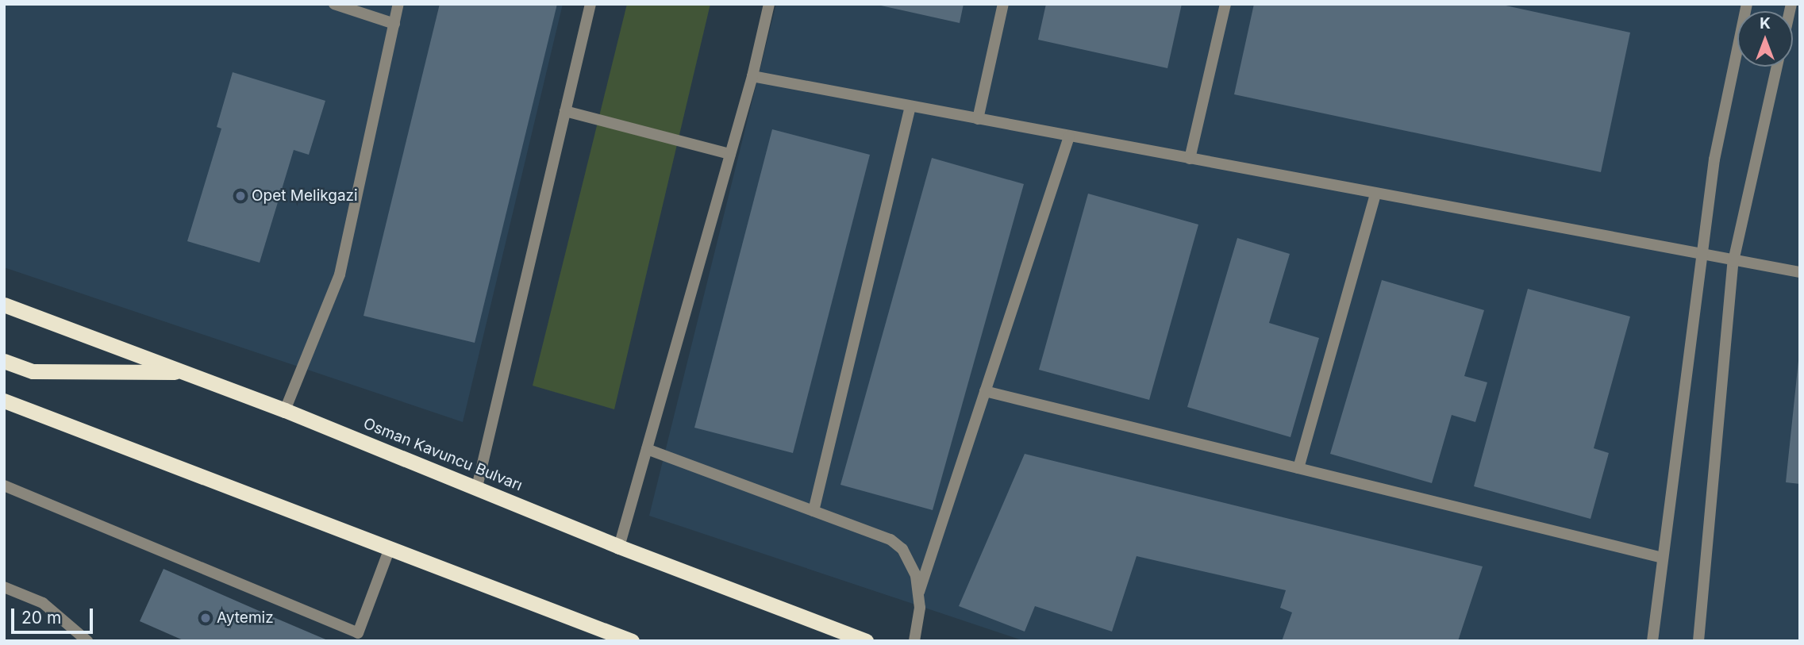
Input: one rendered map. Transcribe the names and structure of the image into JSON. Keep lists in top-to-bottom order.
{
  "streets": {
    "highway": ["Osman Kavuncu Bulvarı"]
  },
  "places": ["Opet Melikgazi", "Aytemiz"],
  "scale_bar": "20 m",
  "north": "top"
}
